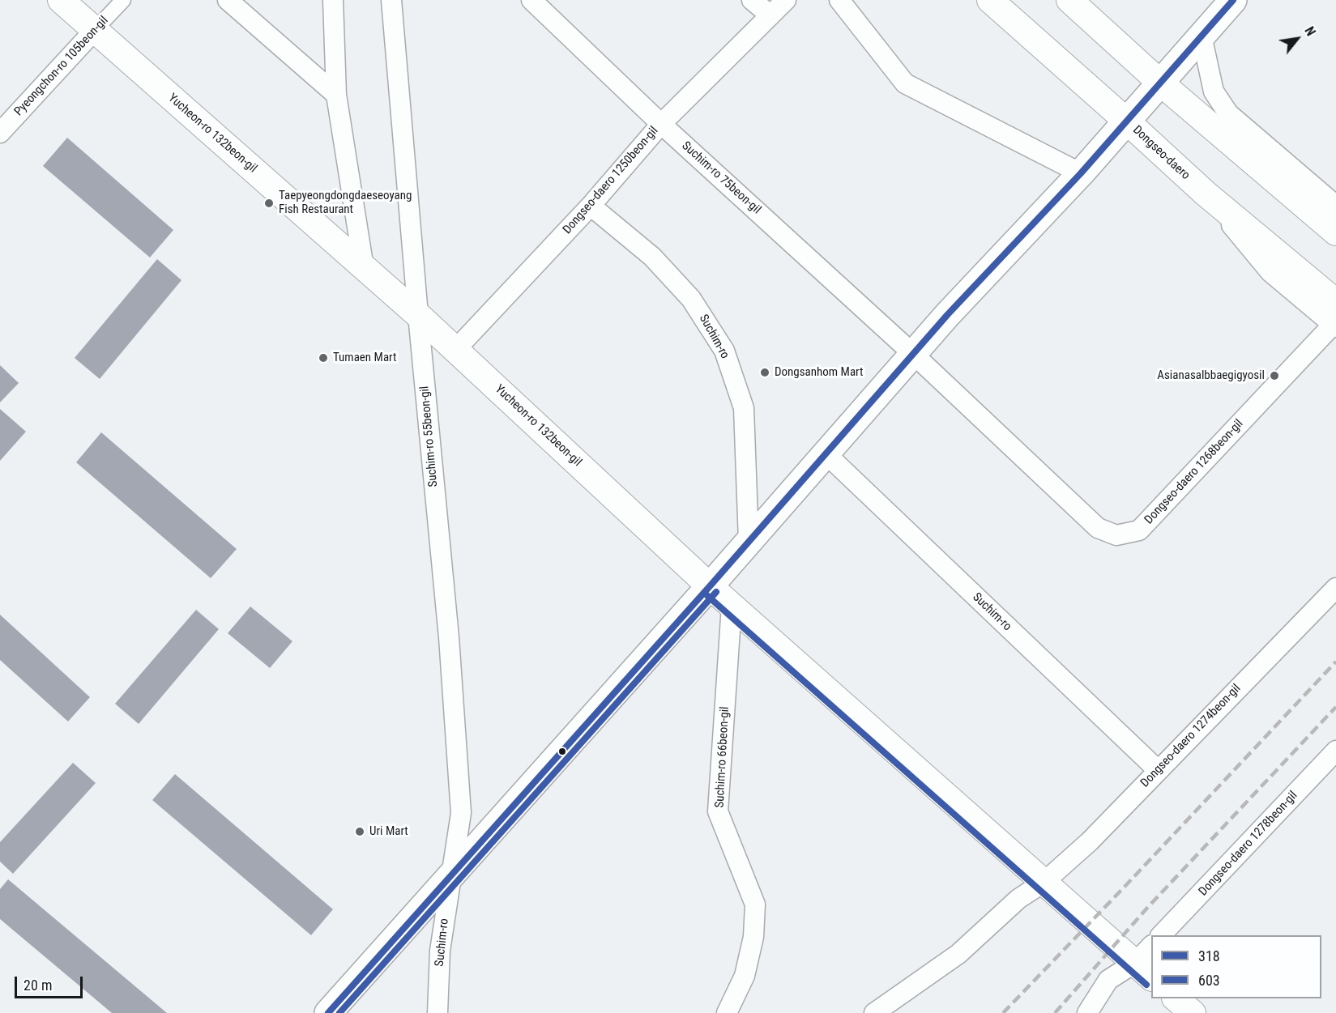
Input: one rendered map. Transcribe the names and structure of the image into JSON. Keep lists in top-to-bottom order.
{
  "streets": {
    "street": [
      "Pyeongchon-ro 105beon-gil",
      "Yucheon-ro 132beon-gil",
      "Dongseo-daero",
      "Suchim-ro 75beon-gil",
      "Dongseo-daero 1250beon-gil",
      "Suchim-ro",
      "Suchim-ro 55beon-gil",
      "Dongseo-daero 1268beon-gil",
      "Dongseo-daero 1274beon-gil",
      "Suchim-ro 66beon-gil",
      "Dongseo-daero 1278beon-gil"
    ]
  },
  "crossings": [
    ["Pyeongchon-ro 105beon-gil", "Yucheon-ro 132beon-gil"],
    ["Yucheon-ro 132beon-gil", "Dongseo-daero 1250beon-gil"],
    ["Yucheon-ro 132beon-gil", "Suchim-ro 55beon-gil"],
    ["Yucheon-ro 132beon-gil", "Dongseo-daero 1274beon-gil"],
    ["Yucheon-ro 132beon-gil", "Suchim-ro 66beon-gil"],
    ["Dongseo-daero", "Dongseo-daero 1268beon-gil"],
    ["Suchim-ro 75beon-gil", "Dongseo-daero 1250beon-gil"],
    ["Suchim-ro 75beon-gil", "Dongseo-daero 1268beon-gil"],
    ["Dongseo-daero 1250beon-gil", "Suchim-ro"],
    ["Suchim-ro", "Suchim-ro 55beon-gil"],
    ["Suchim-ro", "Dongseo-daero 1274beon-gil"]
  ],
  "places": [
    "Taepyeongdongdaeseoyang Fish Restaurant",
    "Tumaen Mart",
    "Dongsanhom Mart",
    "Asianasalbbaegigyosil",
    "Uri Mart"
  ],
  "lines": ["transit line 318", "transit line 603"],
  "legend": ["318", "603"],
  "scale_bar": "20 m",
  "north": "top right"
}
